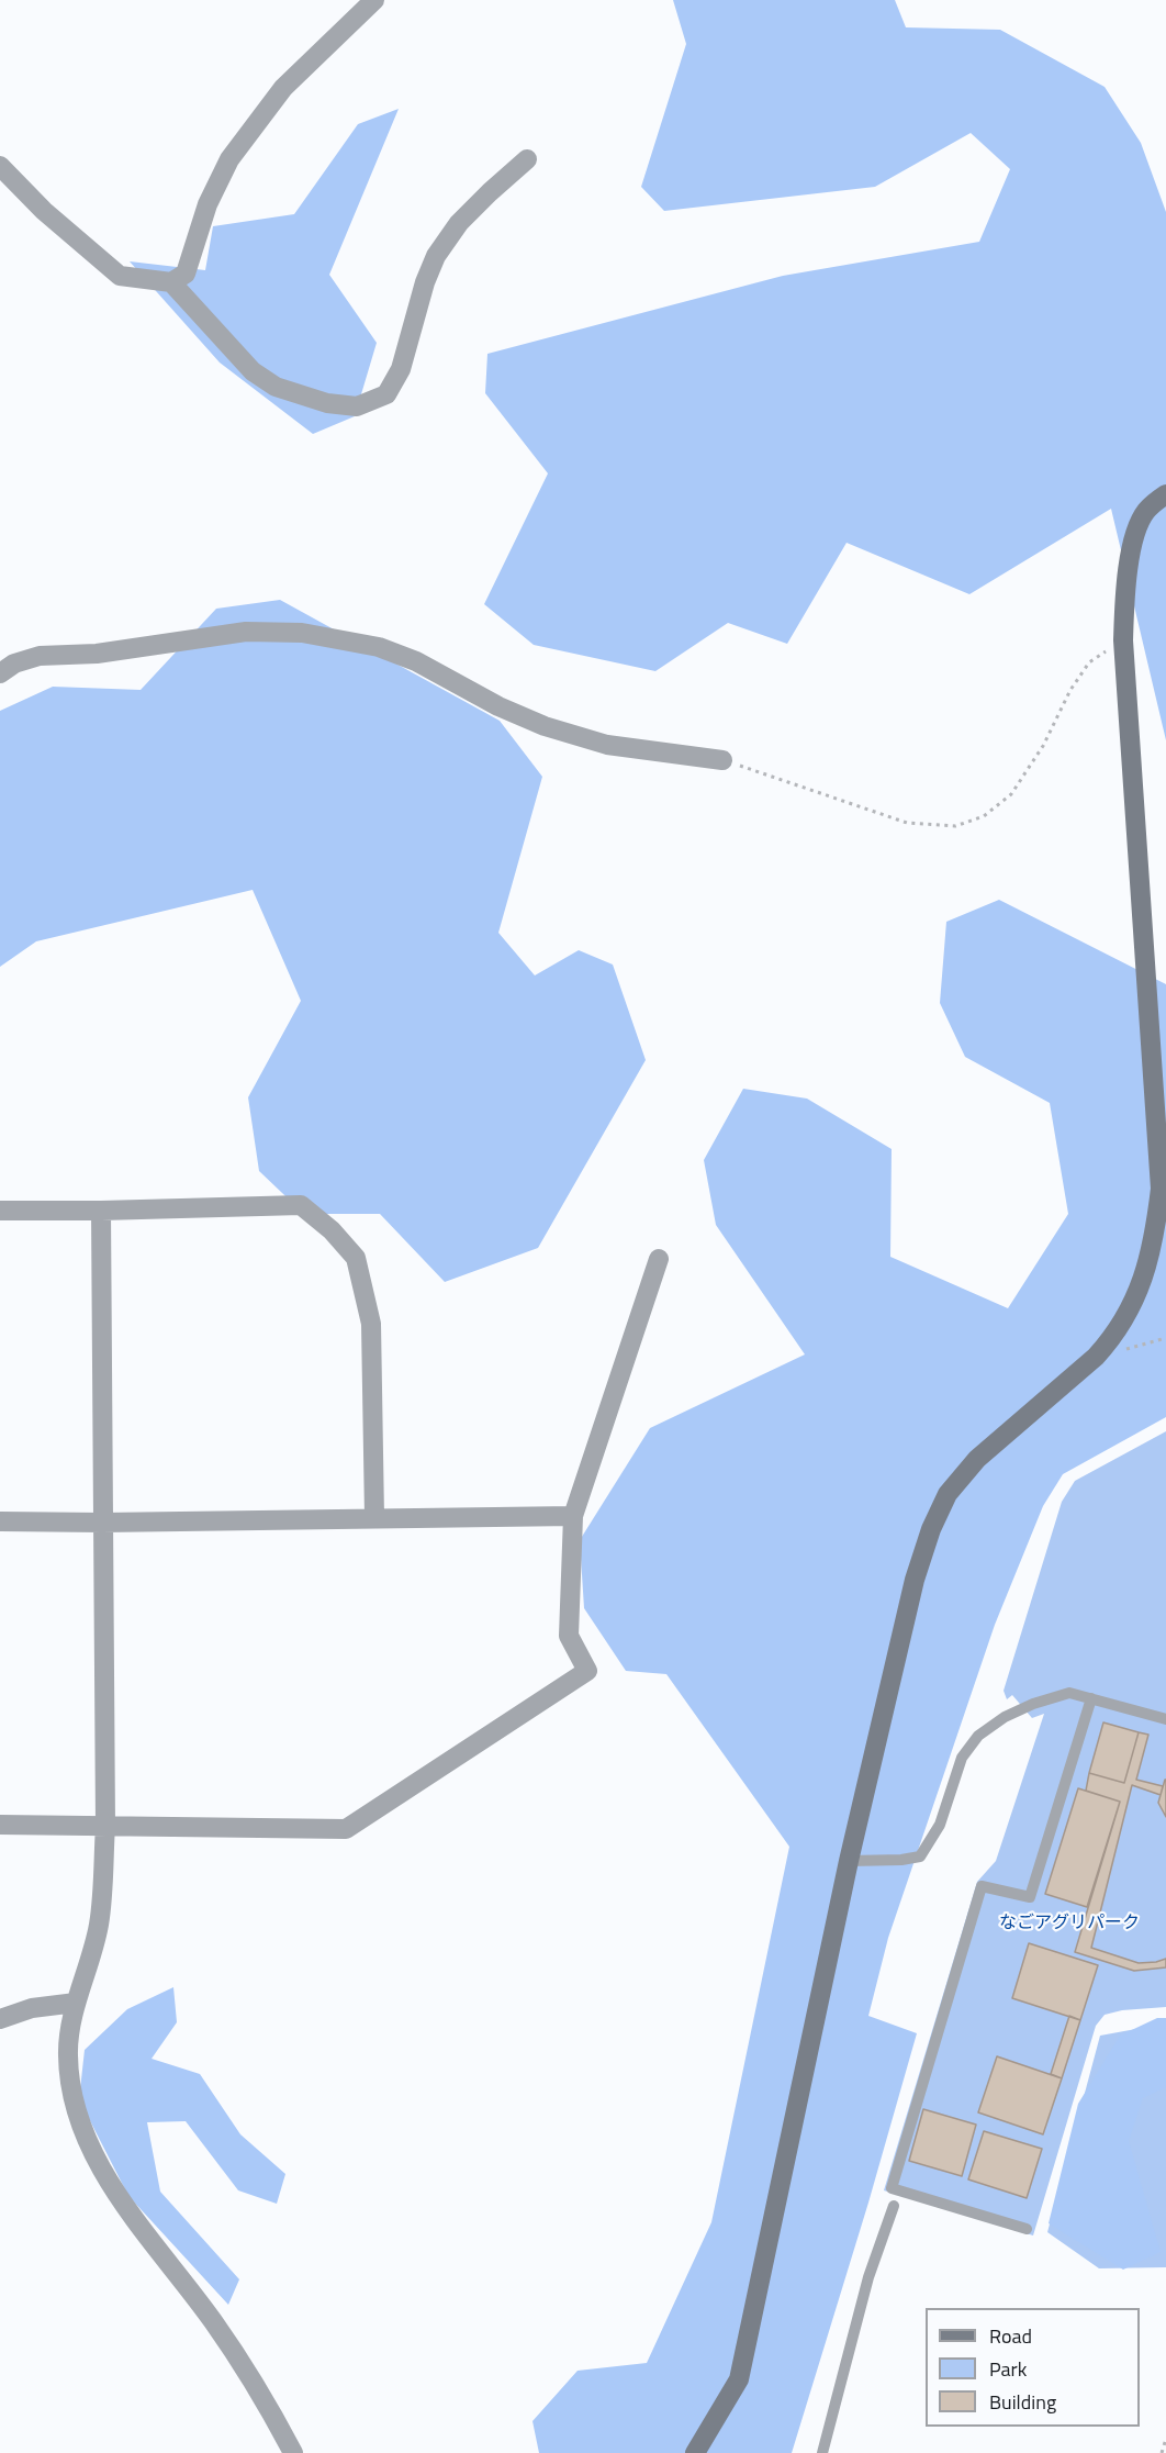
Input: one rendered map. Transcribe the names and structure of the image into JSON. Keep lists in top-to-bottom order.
{
  "parks": ["なごアグリパーク"],
  "legend": ["Road", "Park", "Building"]
}
